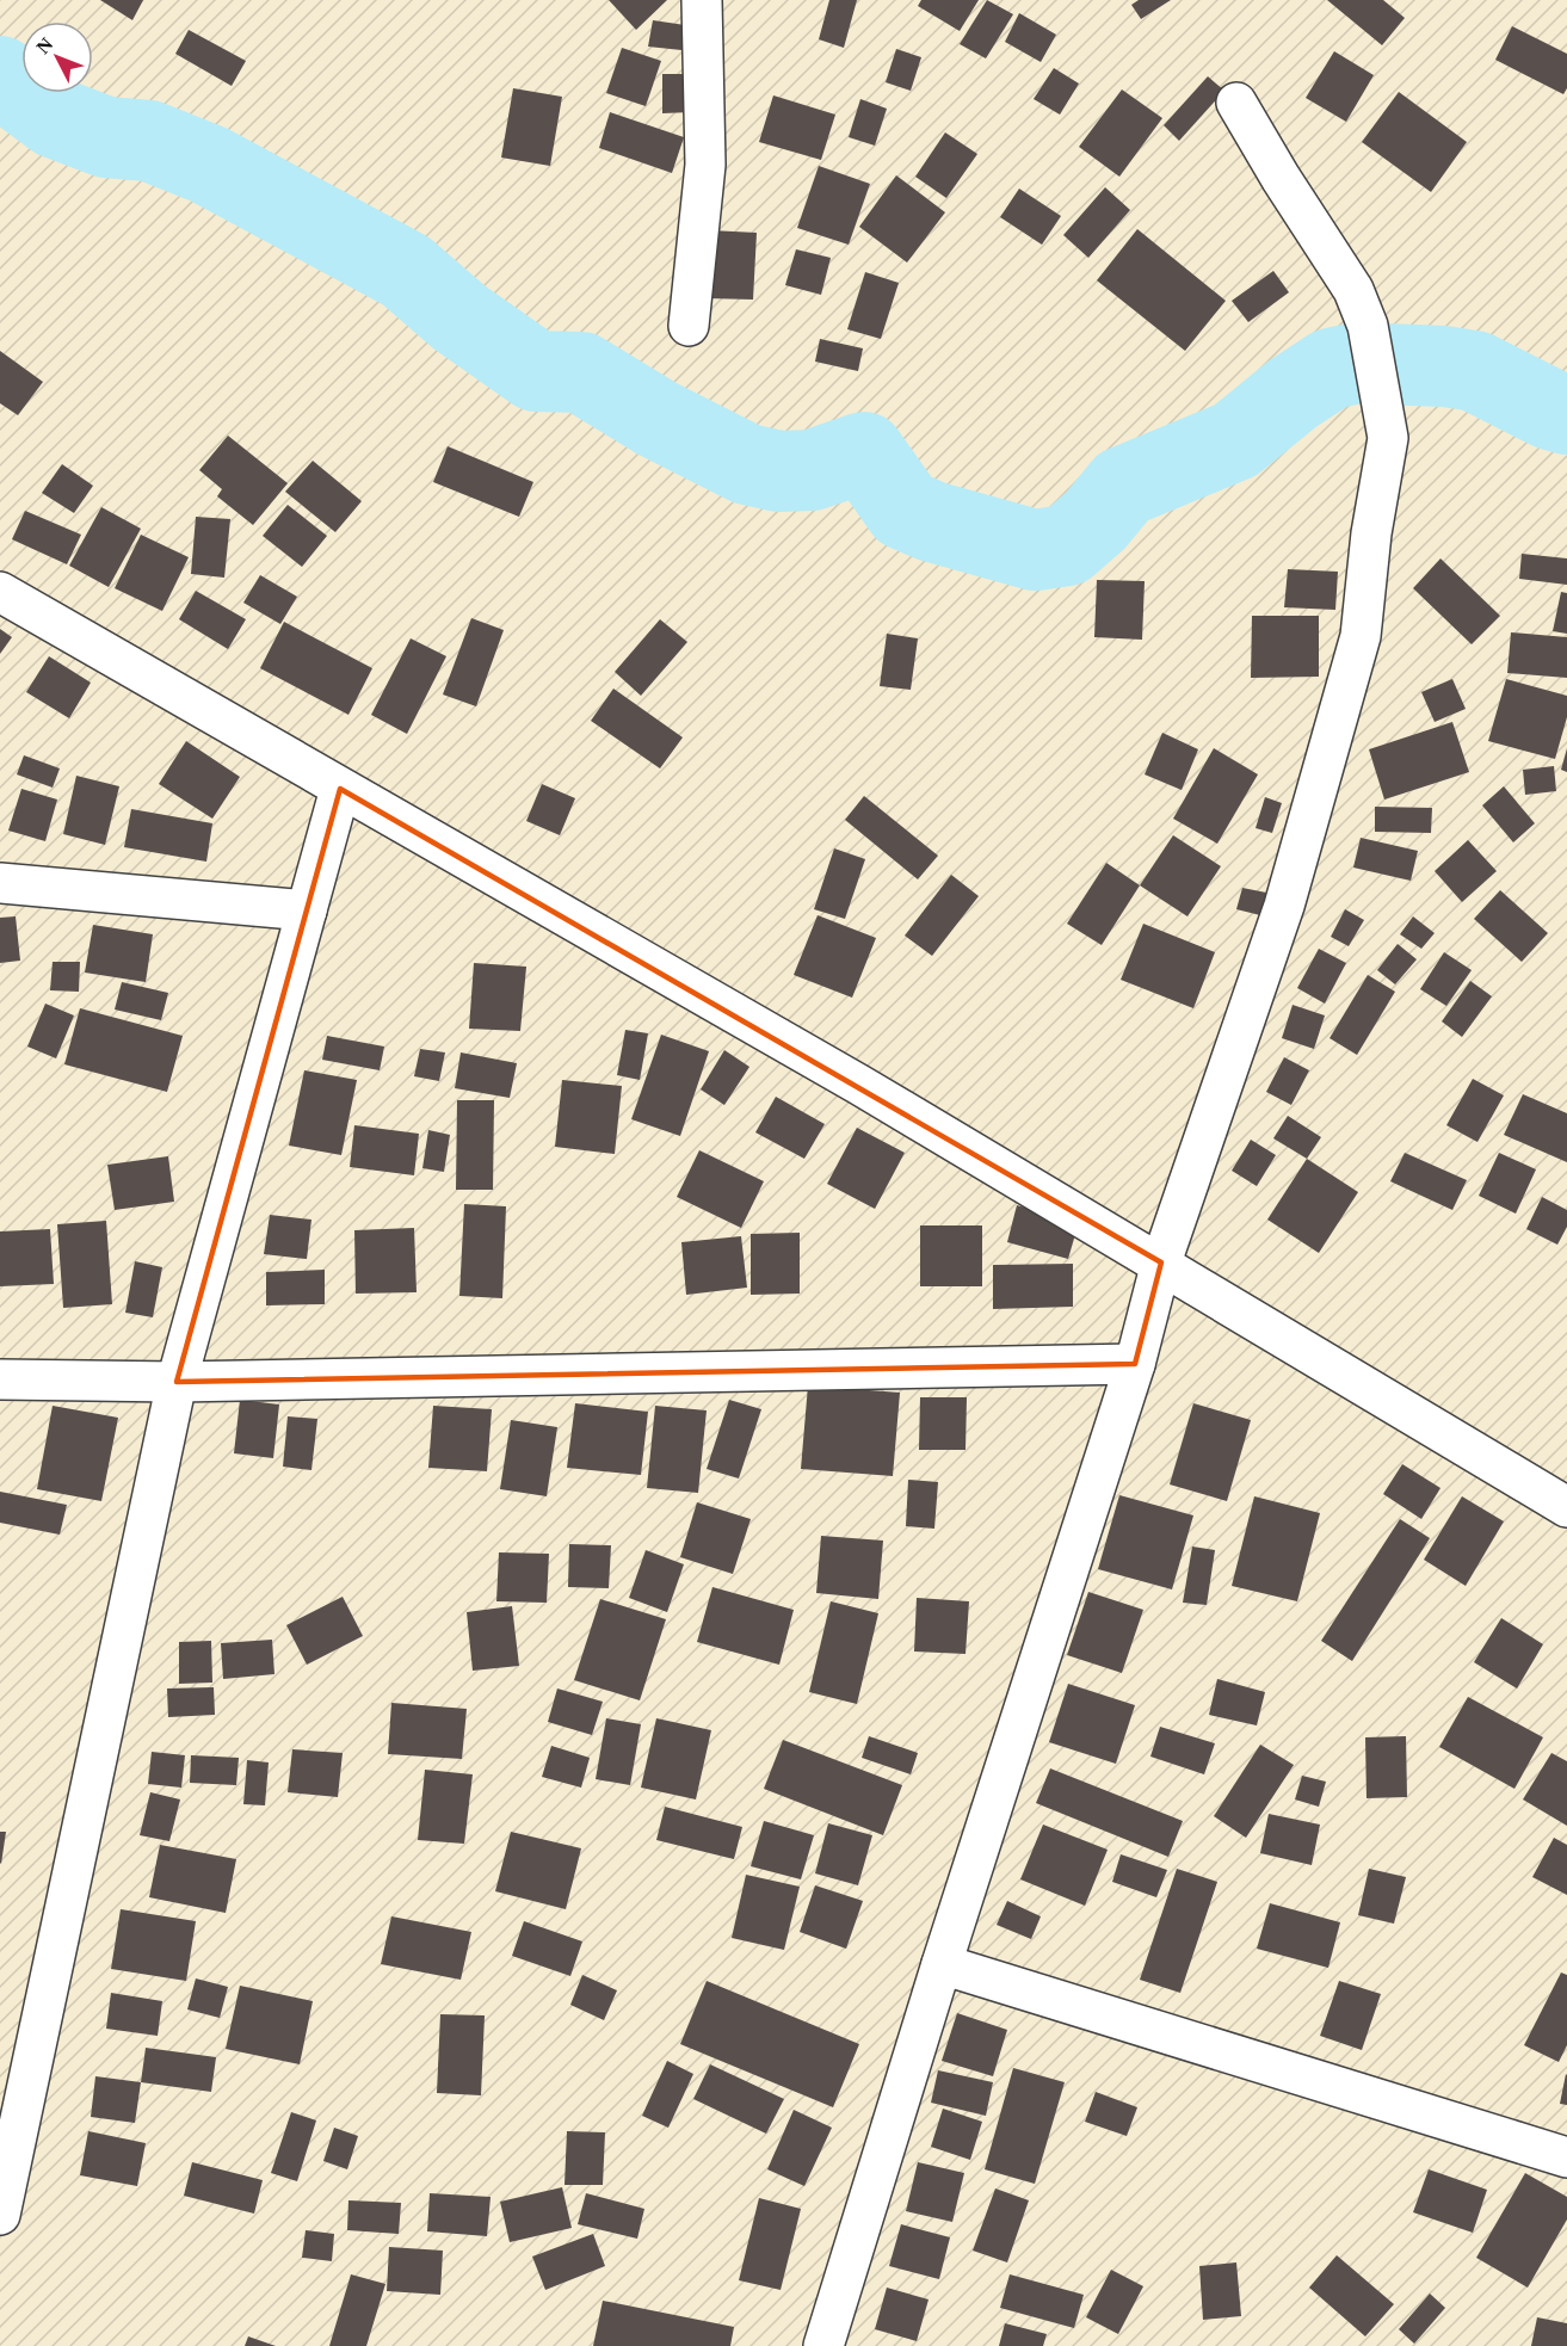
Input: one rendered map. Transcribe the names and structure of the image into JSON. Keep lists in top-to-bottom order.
{
  "north": "top left"
}
